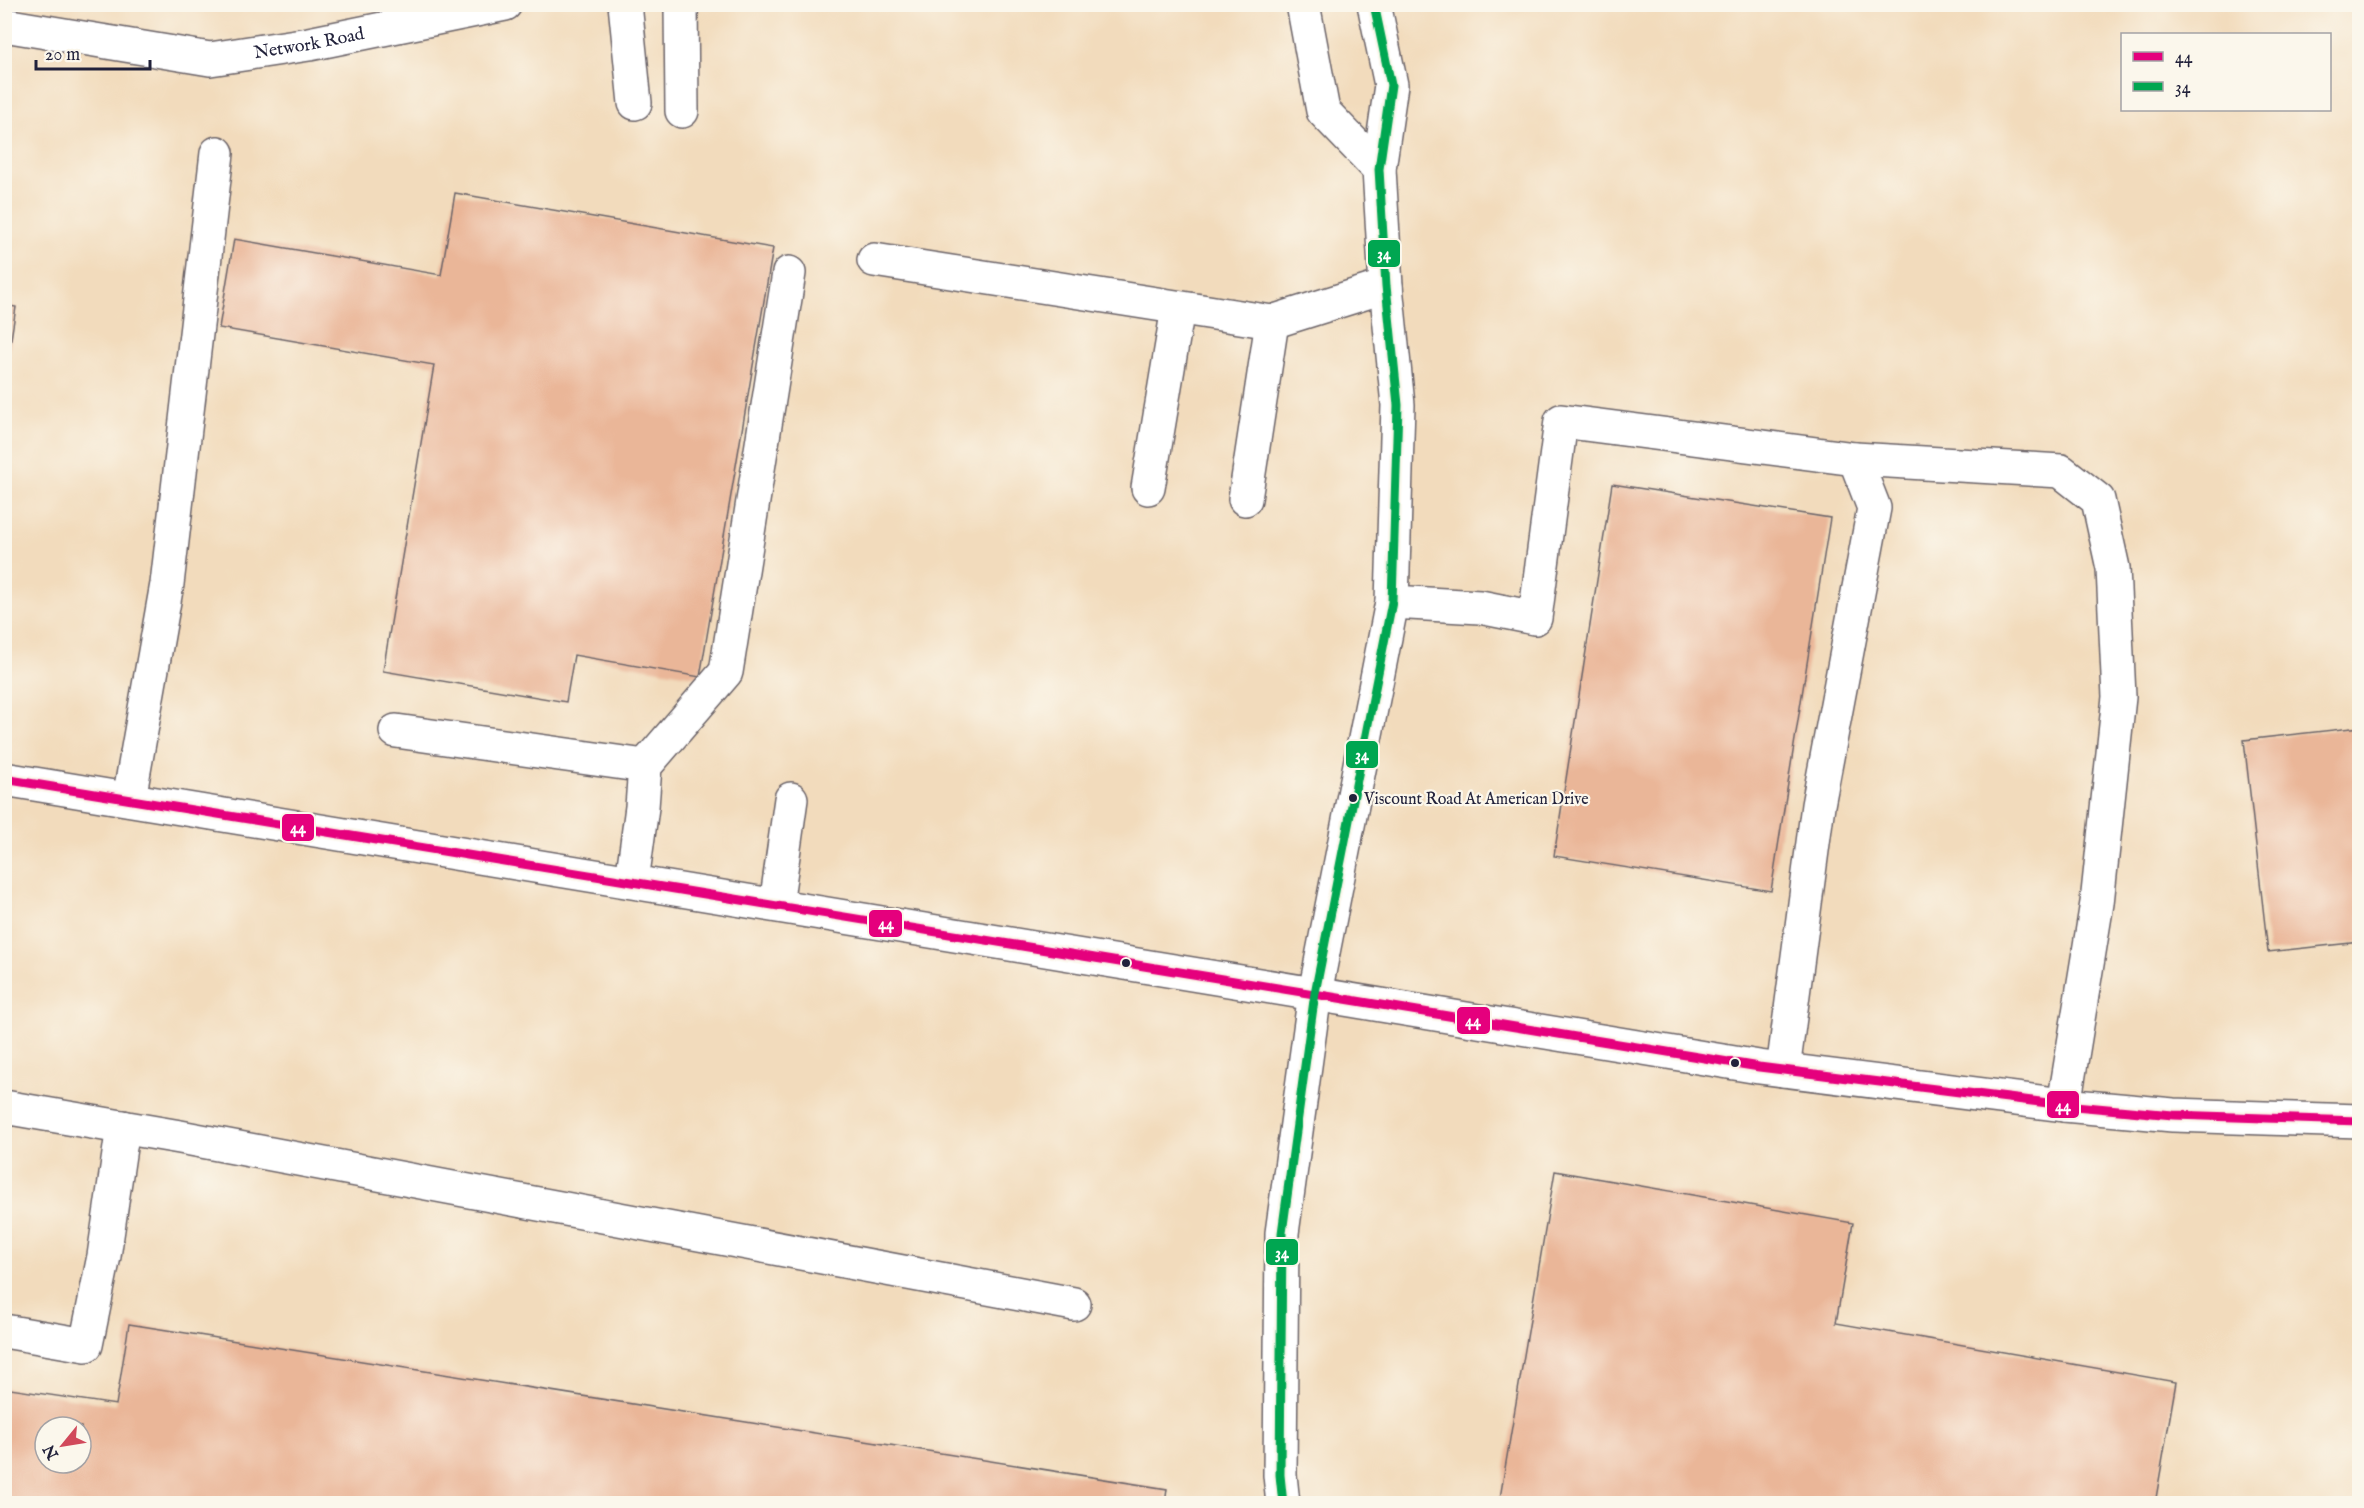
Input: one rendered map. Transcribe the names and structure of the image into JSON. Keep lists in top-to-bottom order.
{
  "streets": {
    "street": ["Network Road"]
  },
  "places": ["Viscount Road At American Drive"],
  "lines": ["transit line 34", "transit line 44"],
  "legend": ["44", "34"],
  "scale_bar": "20 m",
  "north": "bottom left"
}
